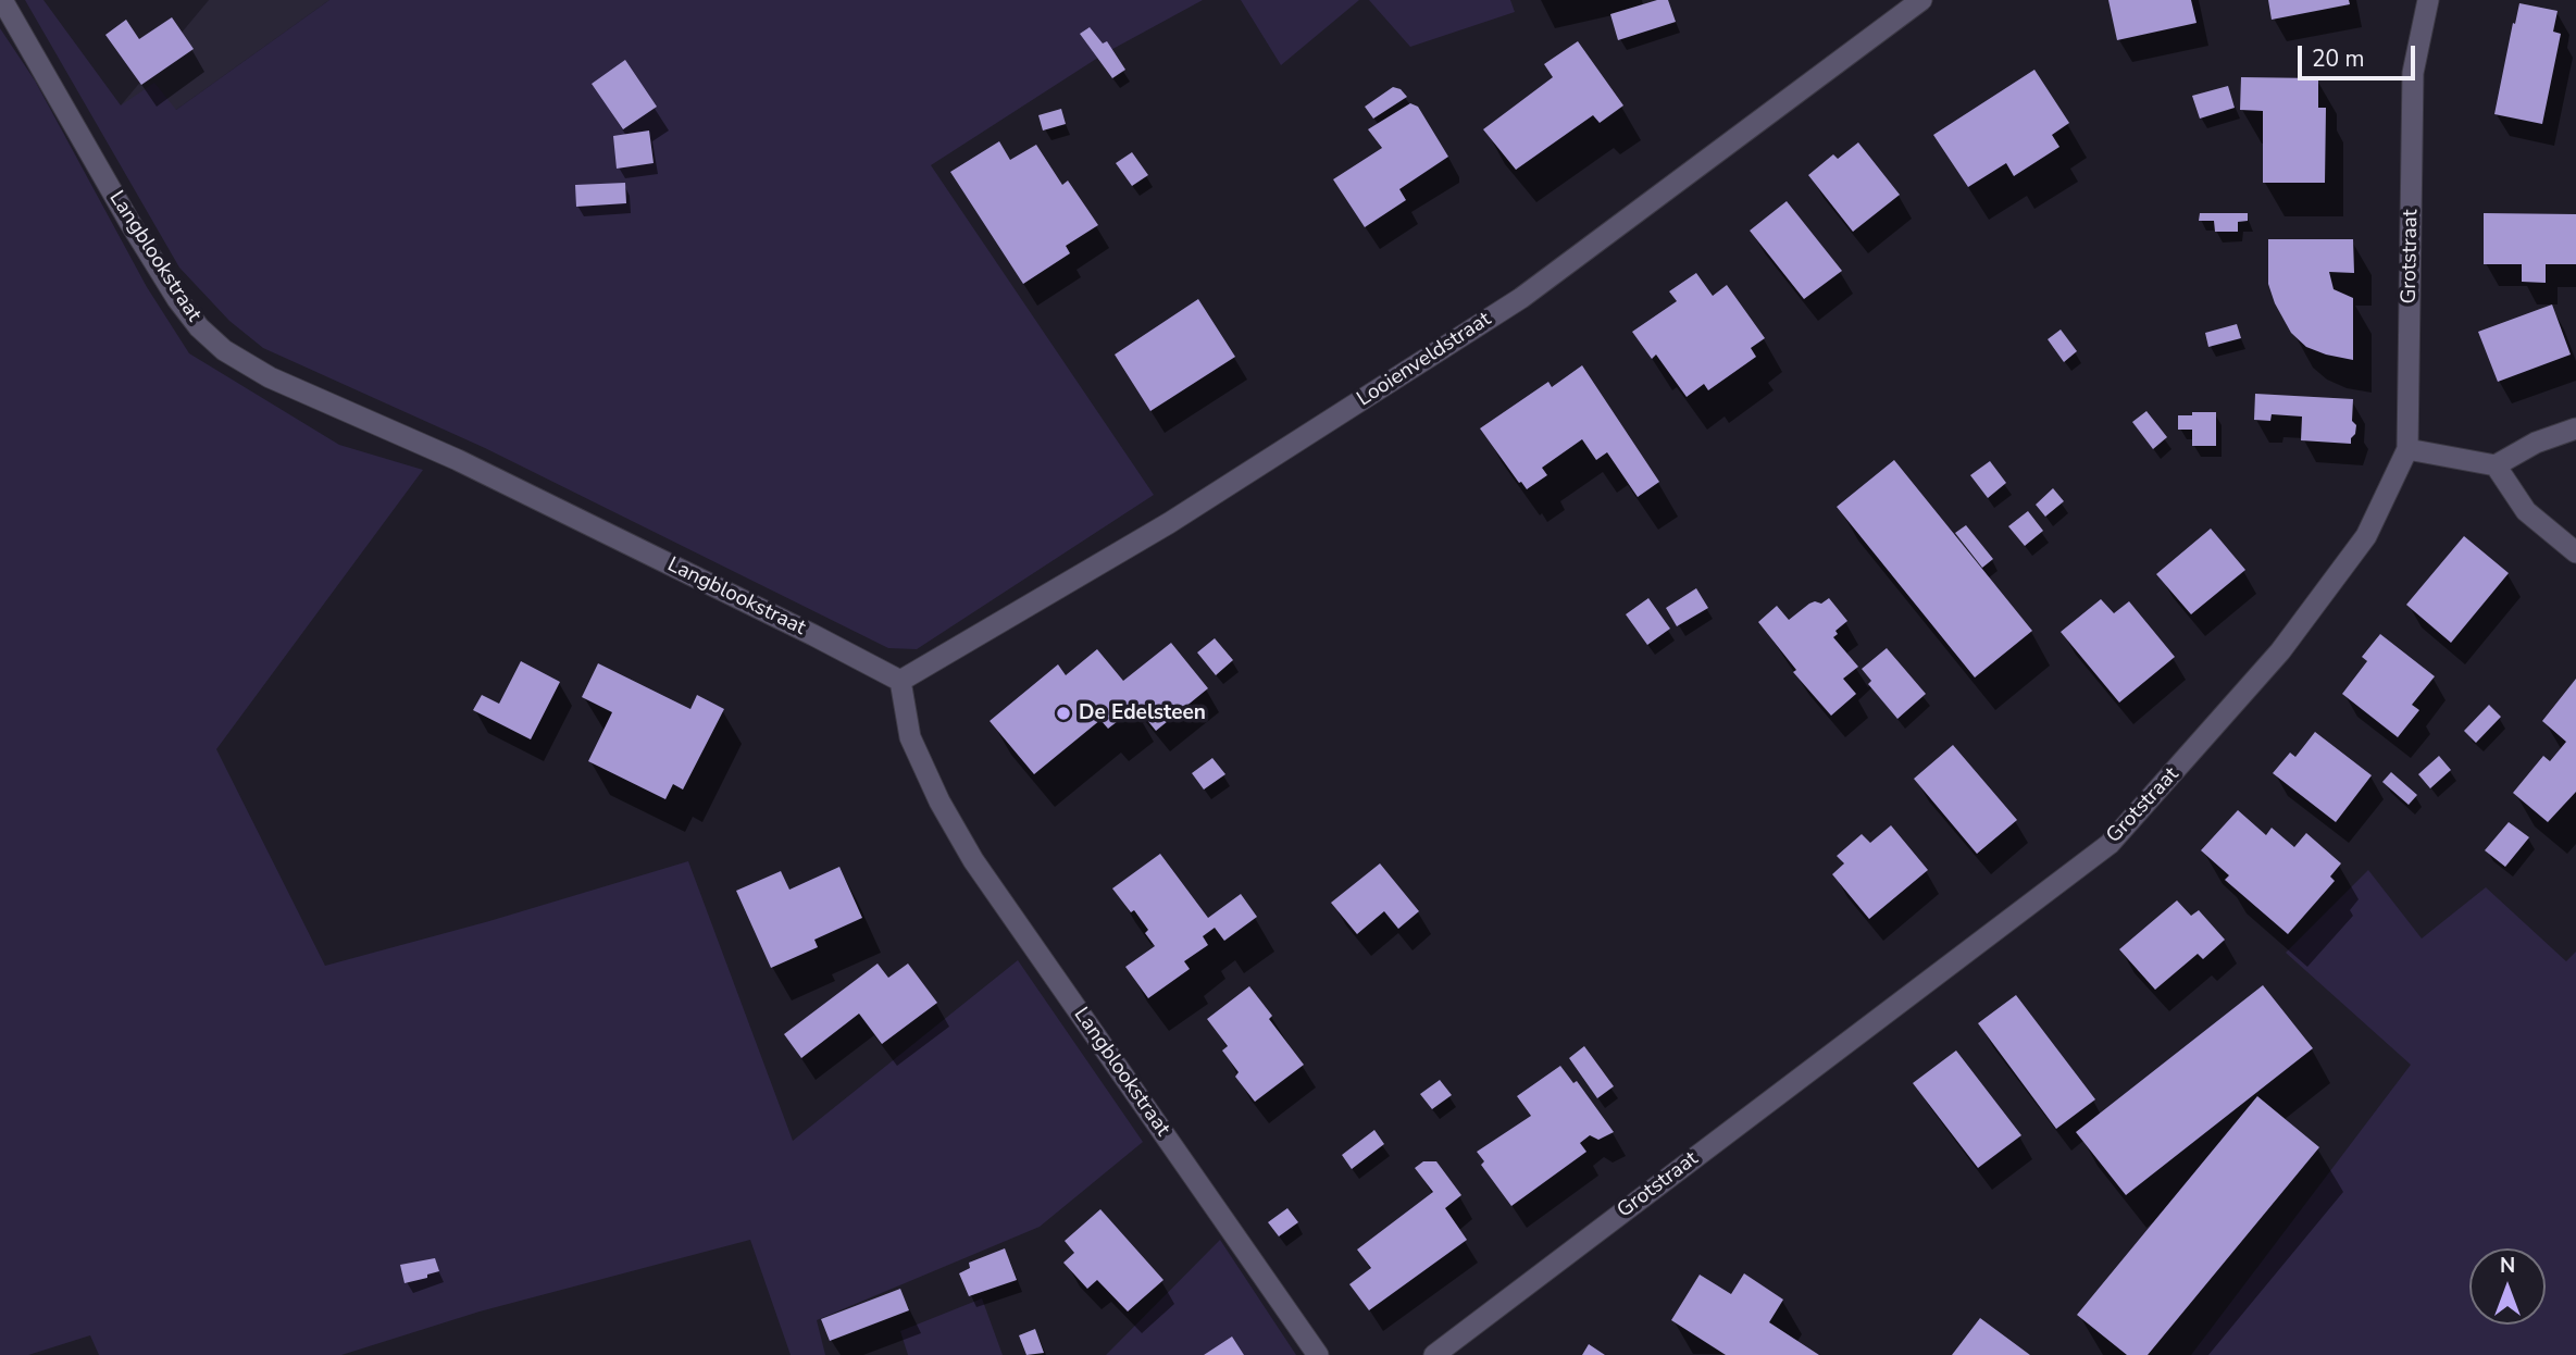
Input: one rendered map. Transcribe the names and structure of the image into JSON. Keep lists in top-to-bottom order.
{
  "streets": {
    "street": ["Langblookstraat", "Grotstraat", "Looienveldstraat"]
  },
  "crossings": [
    ["Langblookstraat", "Looienveldstraat"]
  ],
  "places": ["De Edelsteen"],
  "scale_bar": "20 m",
  "north": "top"
}
